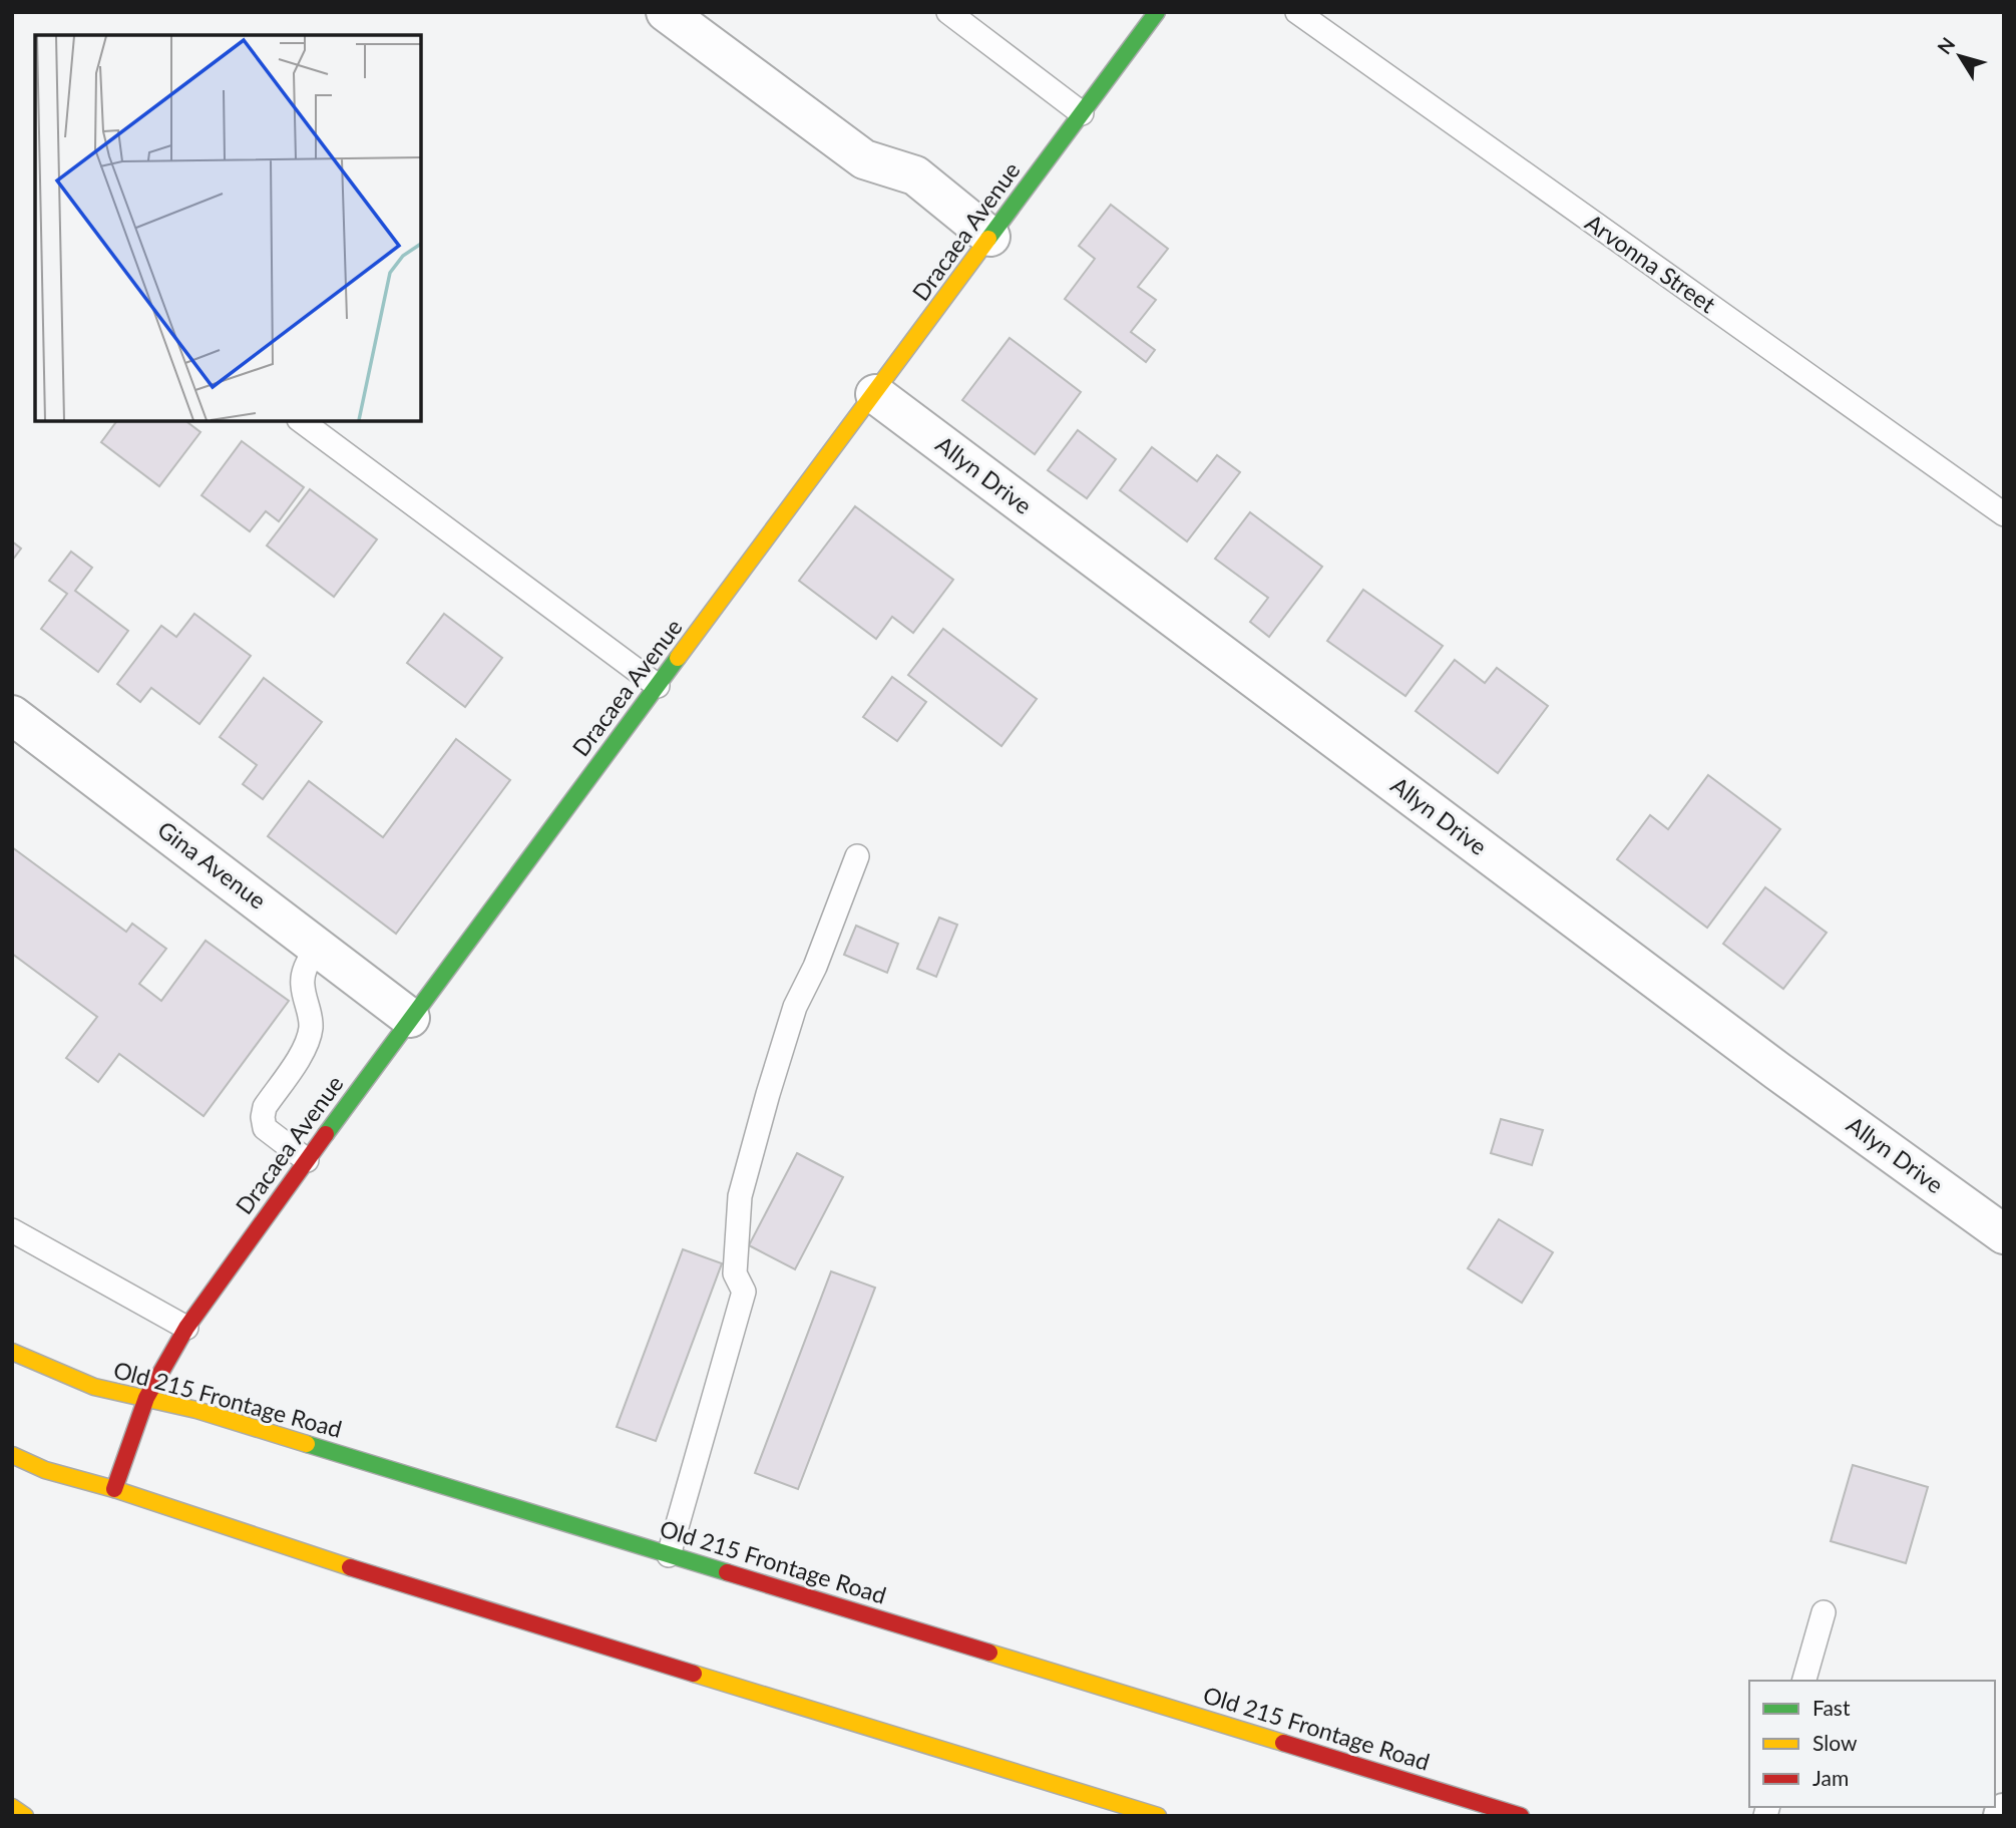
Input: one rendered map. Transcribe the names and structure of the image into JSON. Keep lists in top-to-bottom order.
{
  "streets": {
    "main road": ["Dracaea Avenue", "Old 215 Frontage Road"],
    "street": ["Allyn Drive", "Gina Avenue"],
    "lane": ["Arvonna Street"]
  },
  "crossings": [
    ["Dracaea Avenue", "Allyn Drive"],
    ["Dracaea Avenue", "Gina Avenue"],
    ["Dracaea Avenue", "Old 215 Frontage Road"]
  ],
  "legend": ["Fast", "Slow", "Jam"],
  "north": "top left"
}
